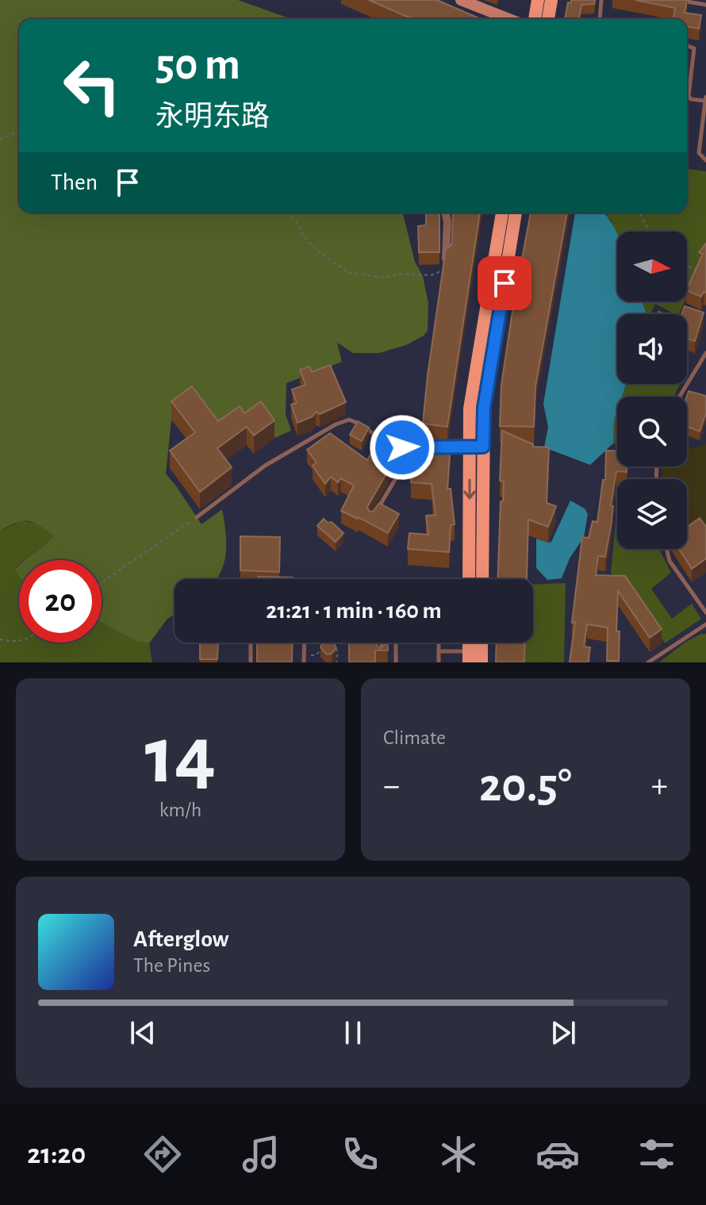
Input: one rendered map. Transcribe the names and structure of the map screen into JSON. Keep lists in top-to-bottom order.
{
  "north": "right",
  "page": {
    "turn": ["50 m", "永明东路"],
    "then": "Then",
    "limit": "20",
    "trip": "21:21 · 1 min · 160 m",
    "tile": [
      ["14", "km/h"],
      "Climate"
    ],
    "heat": ["−", "20.5°", "+"],
    "song": ["Afterglow", "The Pines"],
    "tabs": "21:20"
  }
}
